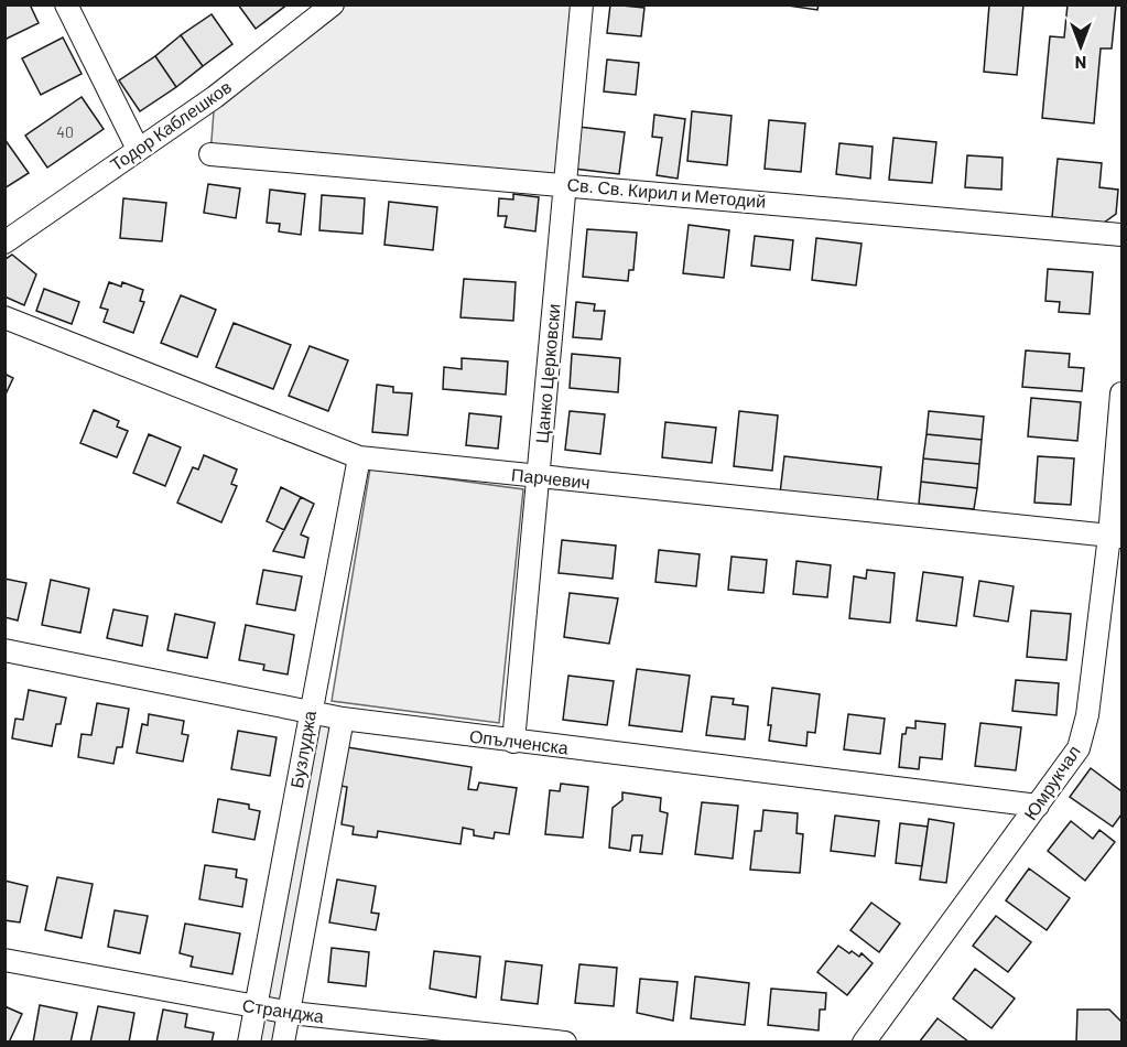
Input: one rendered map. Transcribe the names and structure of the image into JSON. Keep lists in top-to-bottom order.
{
  "streets": {
    "street": [
      "Тодор Каблешков",
      "Св. Св. Кирил и Методий",
      "Цанко Церковски",
      "Парчевич",
      "Опълченска",
      "Бузлуджа",
      "Юмрукчал",
      "Странджа"
    ]
  },
  "crossings": [
    ["Св. Св. Кирил и Методий", "Цанко Церковски"],
    ["Цанко Церковски", "Парчевич"],
    ["Цанко Церковски", "Опълченска"],
    ["Парчевич", "Бузлуджа"],
    ["Парчевич", "Юмрукчал"],
    ["Опълченска", "Бузлуджа"],
    ["Опълченска", "Юмрукчал"],
    ["Бузлуджа", "Странджа"]
  ],
  "house_numbers": ["40"],
  "north": "bottom"
}
